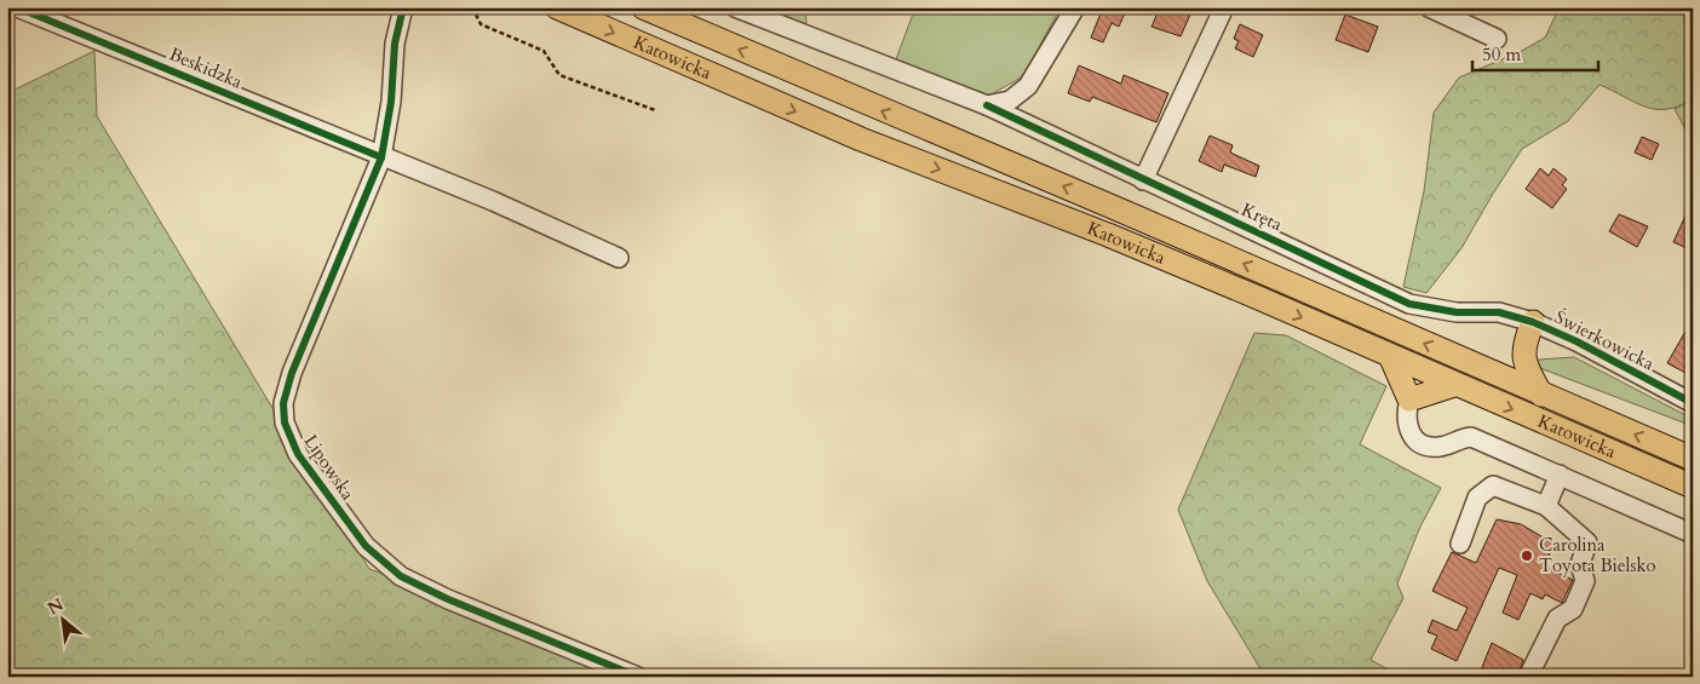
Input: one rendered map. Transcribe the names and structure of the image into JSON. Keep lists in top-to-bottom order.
{
  "streets": {
    "main road": ["Katowicka"],
    "street": [
      "Beskidzka",
      "Kręta",
      "Świerkowicka",
      "Lipowska"
    ]
  },
  "crossings": [
    ["Beskidzka", "Lipowska"],
    ["Kręta", "Świerkowicka"]
  ],
  "places": ["Carolina Toyota Bielsko"],
  "scale_bar": "50 m",
  "north": "top left"
}
